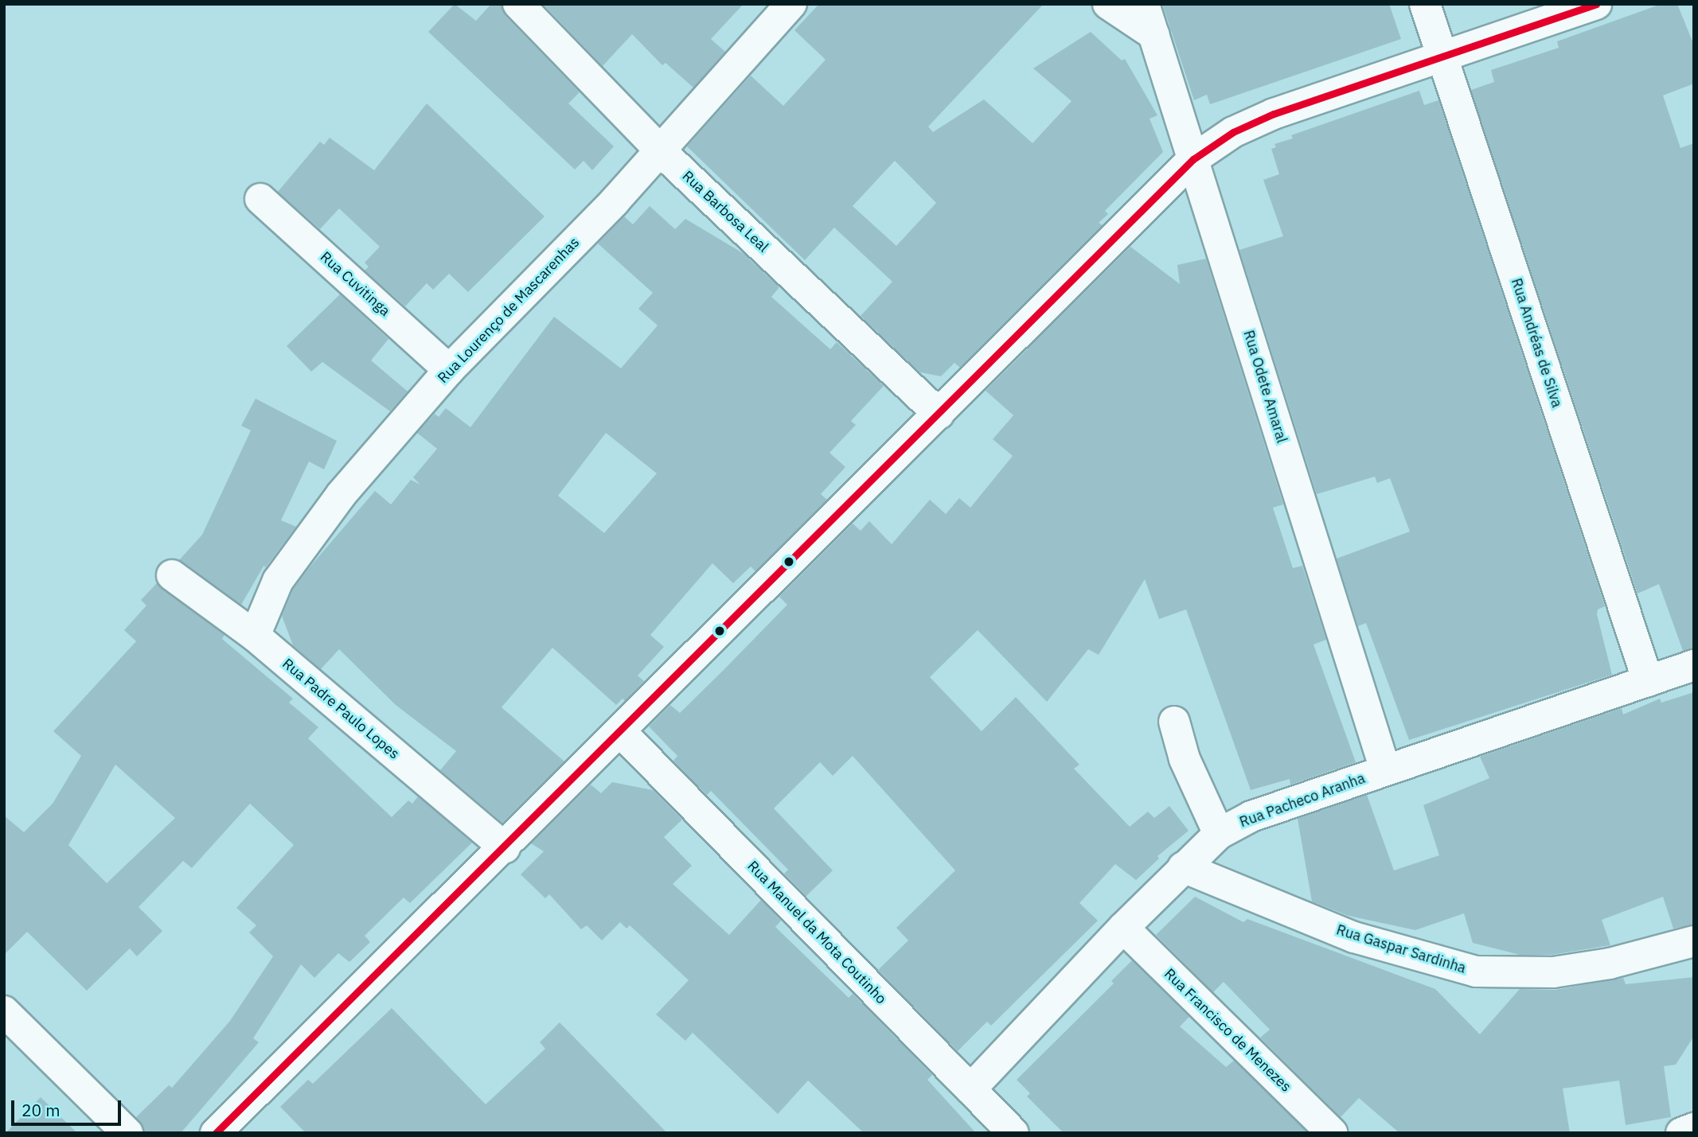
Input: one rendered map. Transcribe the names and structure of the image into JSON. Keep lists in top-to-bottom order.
{
  "streets": {
    "street": [
      "Rua Barbosa Leal",
      "Rua Cuvitinga",
      "Rua Lourenço de Mascarenhas",
      "Rua Andréas de Silva",
      "Rua Odete Amaral",
      "Rua Padre Paulo Lopes",
      "Rua Pacheco Aranha",
      "Rua Manuel da Mota Coutinho",
      "Rua Gaspar Sardinha",
      "Rua Francisco de Menezes"
    ]
  },
  "crossings": [
    ["Rua Barbosa Leal", "Rua Lourenço de Mascarenhas"],
    ["Rua Cuvitinga", "Rua Lourenço de Mascarenhas"],
    ["Rua Lourenço de Mascarenhas", "Rua Padre Paulo Lopes"],
    ["Rua Andréas de Silva", "Rua Pacheco Aranha"],
    ["Rua Odete Amaral", "Rua Pacheco Aranha"],
    ["Rua Pacheco Aranha", "Rua Manuel da Mota Coutinho"],
    ["Rua Pacheco Aranha", "Rua Gaspar Sardinha"],
    ["Rua Pacheco Aranha", "Rua Francisco de Menezes"]
  ],
  "scale_bar": "20 m"
}
